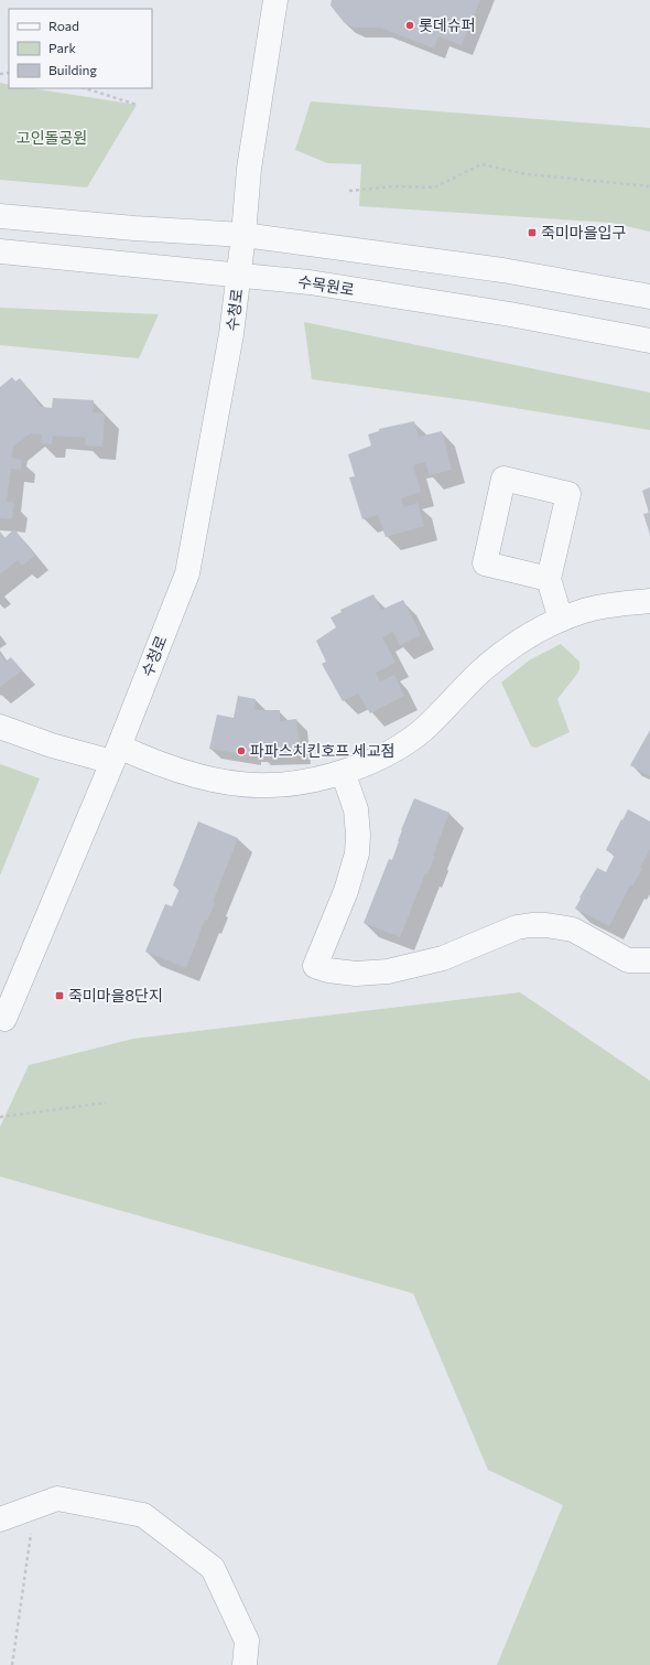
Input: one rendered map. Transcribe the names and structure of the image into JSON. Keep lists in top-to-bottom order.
{
  "streets": {
    "street": ["수목원로", "수청로"]
  },
  "crossings": [
    ["수목원로", "수청로"]
  ],
  "parks": ["고인돌공원"],
  "places": {
    "other": ["롯데슈퍼", "파파스치킨호프 세교점"],
    "transit": ["죽미마을입구", "죽미마을8단지"]
  },
  "legend": ["Road", "Park", "Building"]
}
